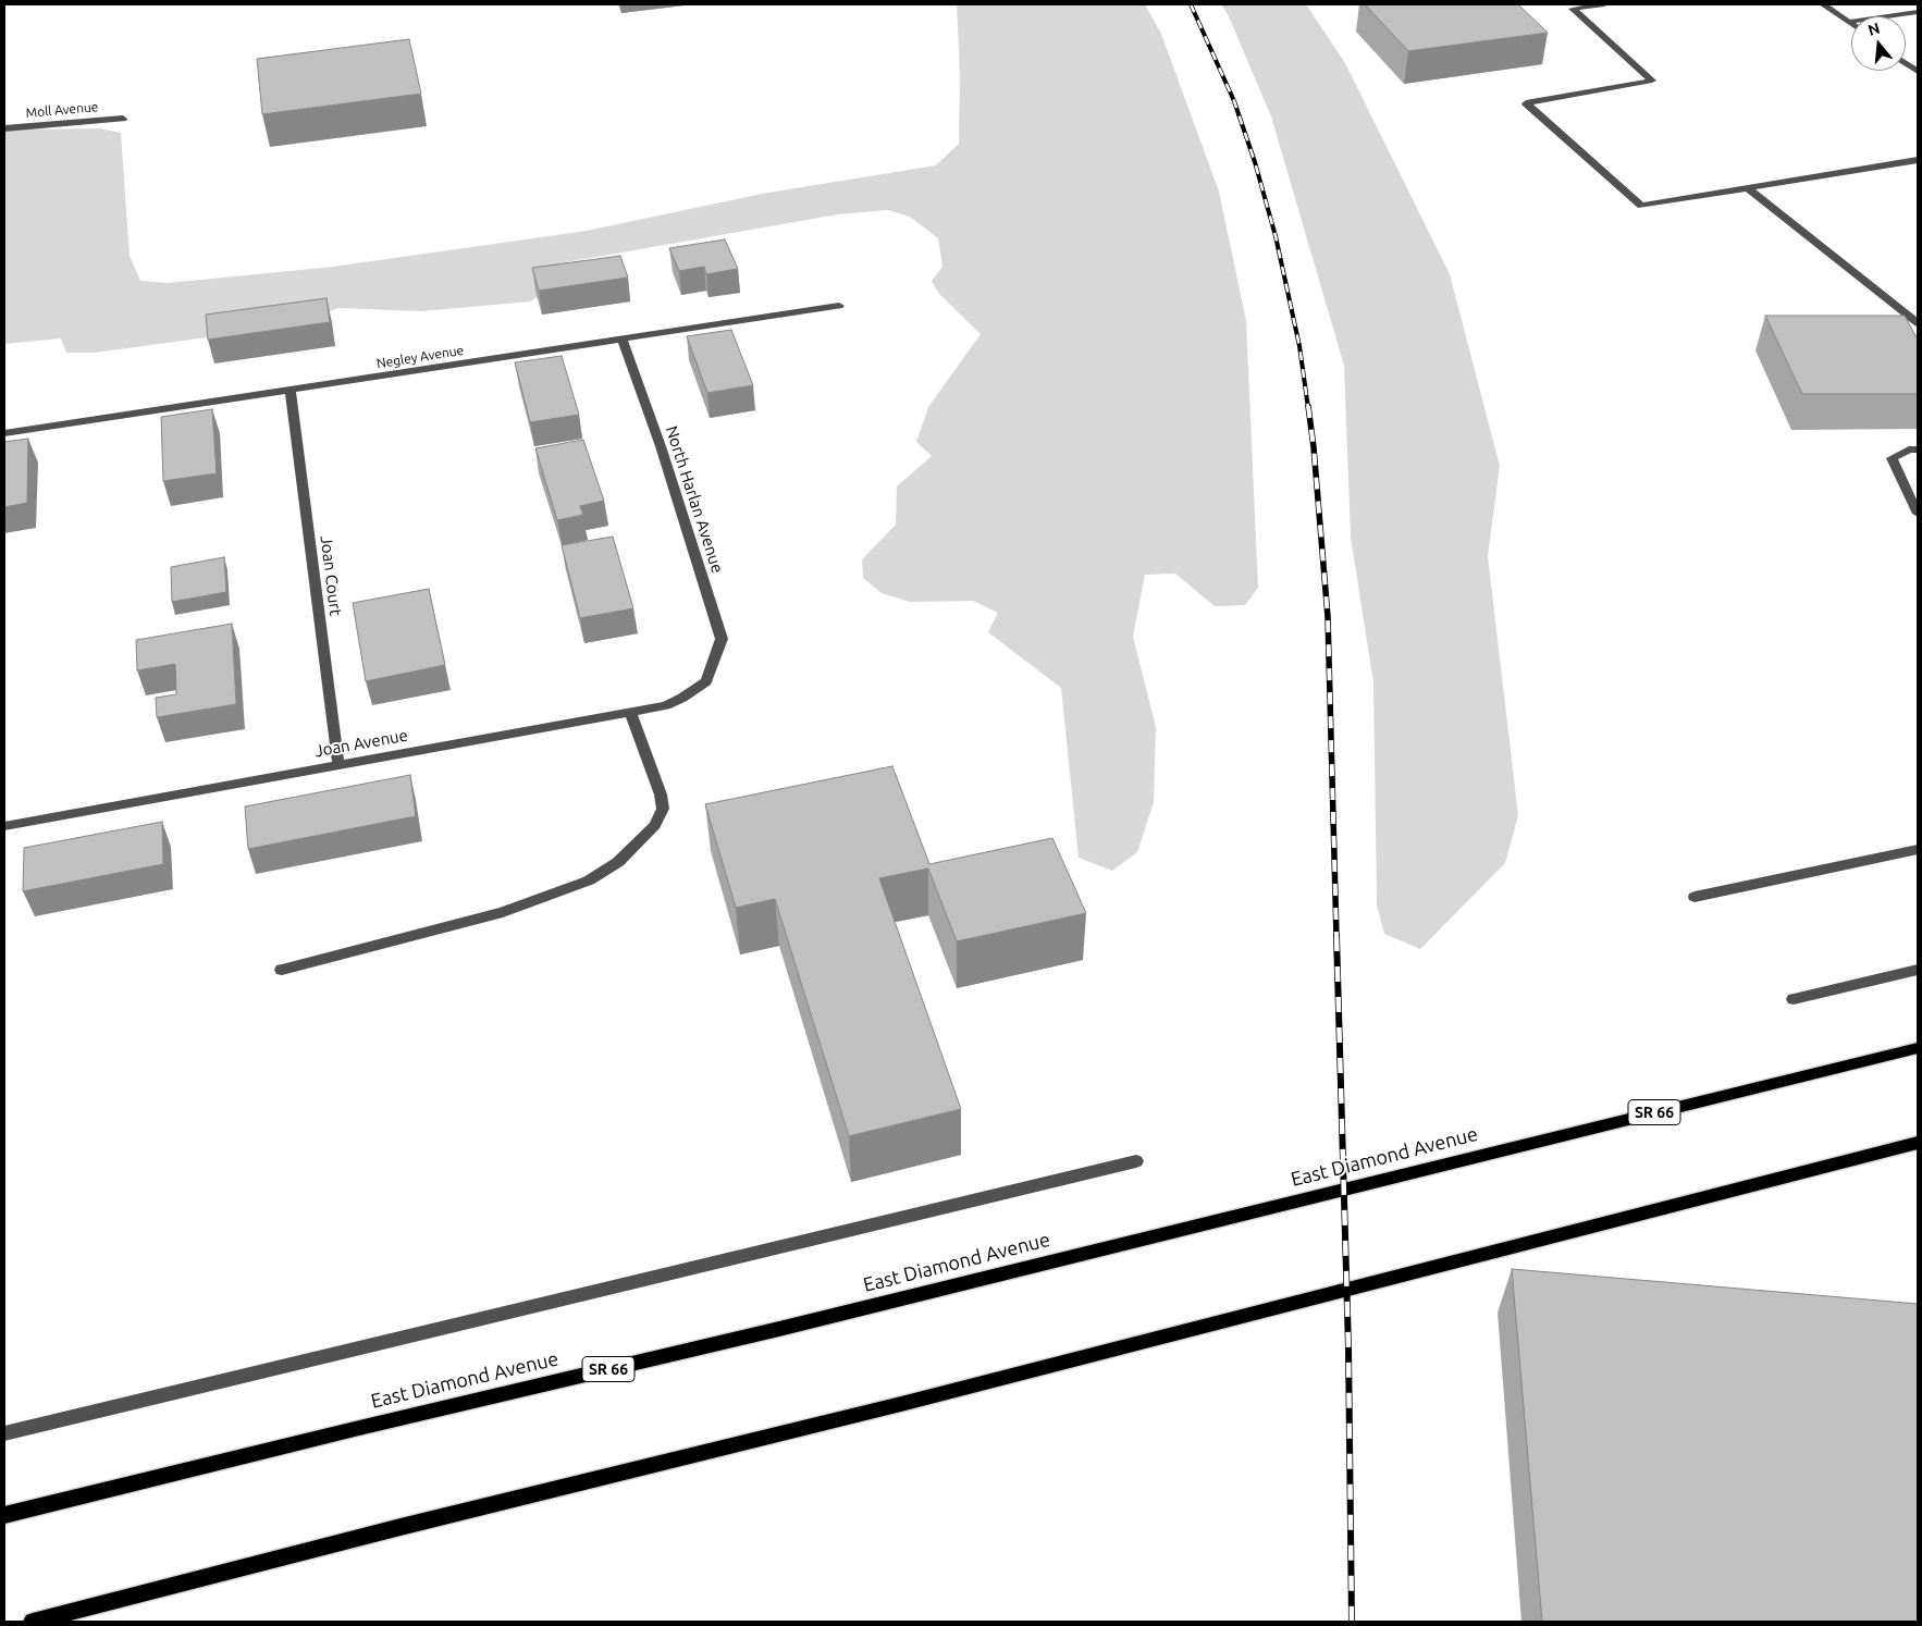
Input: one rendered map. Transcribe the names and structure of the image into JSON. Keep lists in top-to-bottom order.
{
  "streets": {
    "main road": ["SR 66", "East Diamond Avenue"],
    "street": [
      "Moll Avenue",
      "Negley Avenue",
      "North Harlan Avenue",
      "Joan Court",
      "Joan Avenue"
    ]
  },
  "crossings": [
    ["Negley Avenue", "North Harlan Avenue"],
    ["Negley Avenue", "Joan Court"],
    ["North Harlan Avenue", "Joan Avenue"],
    ["Joan Court", "Joan Avenue"]
  ],
  "north": "top"
}
